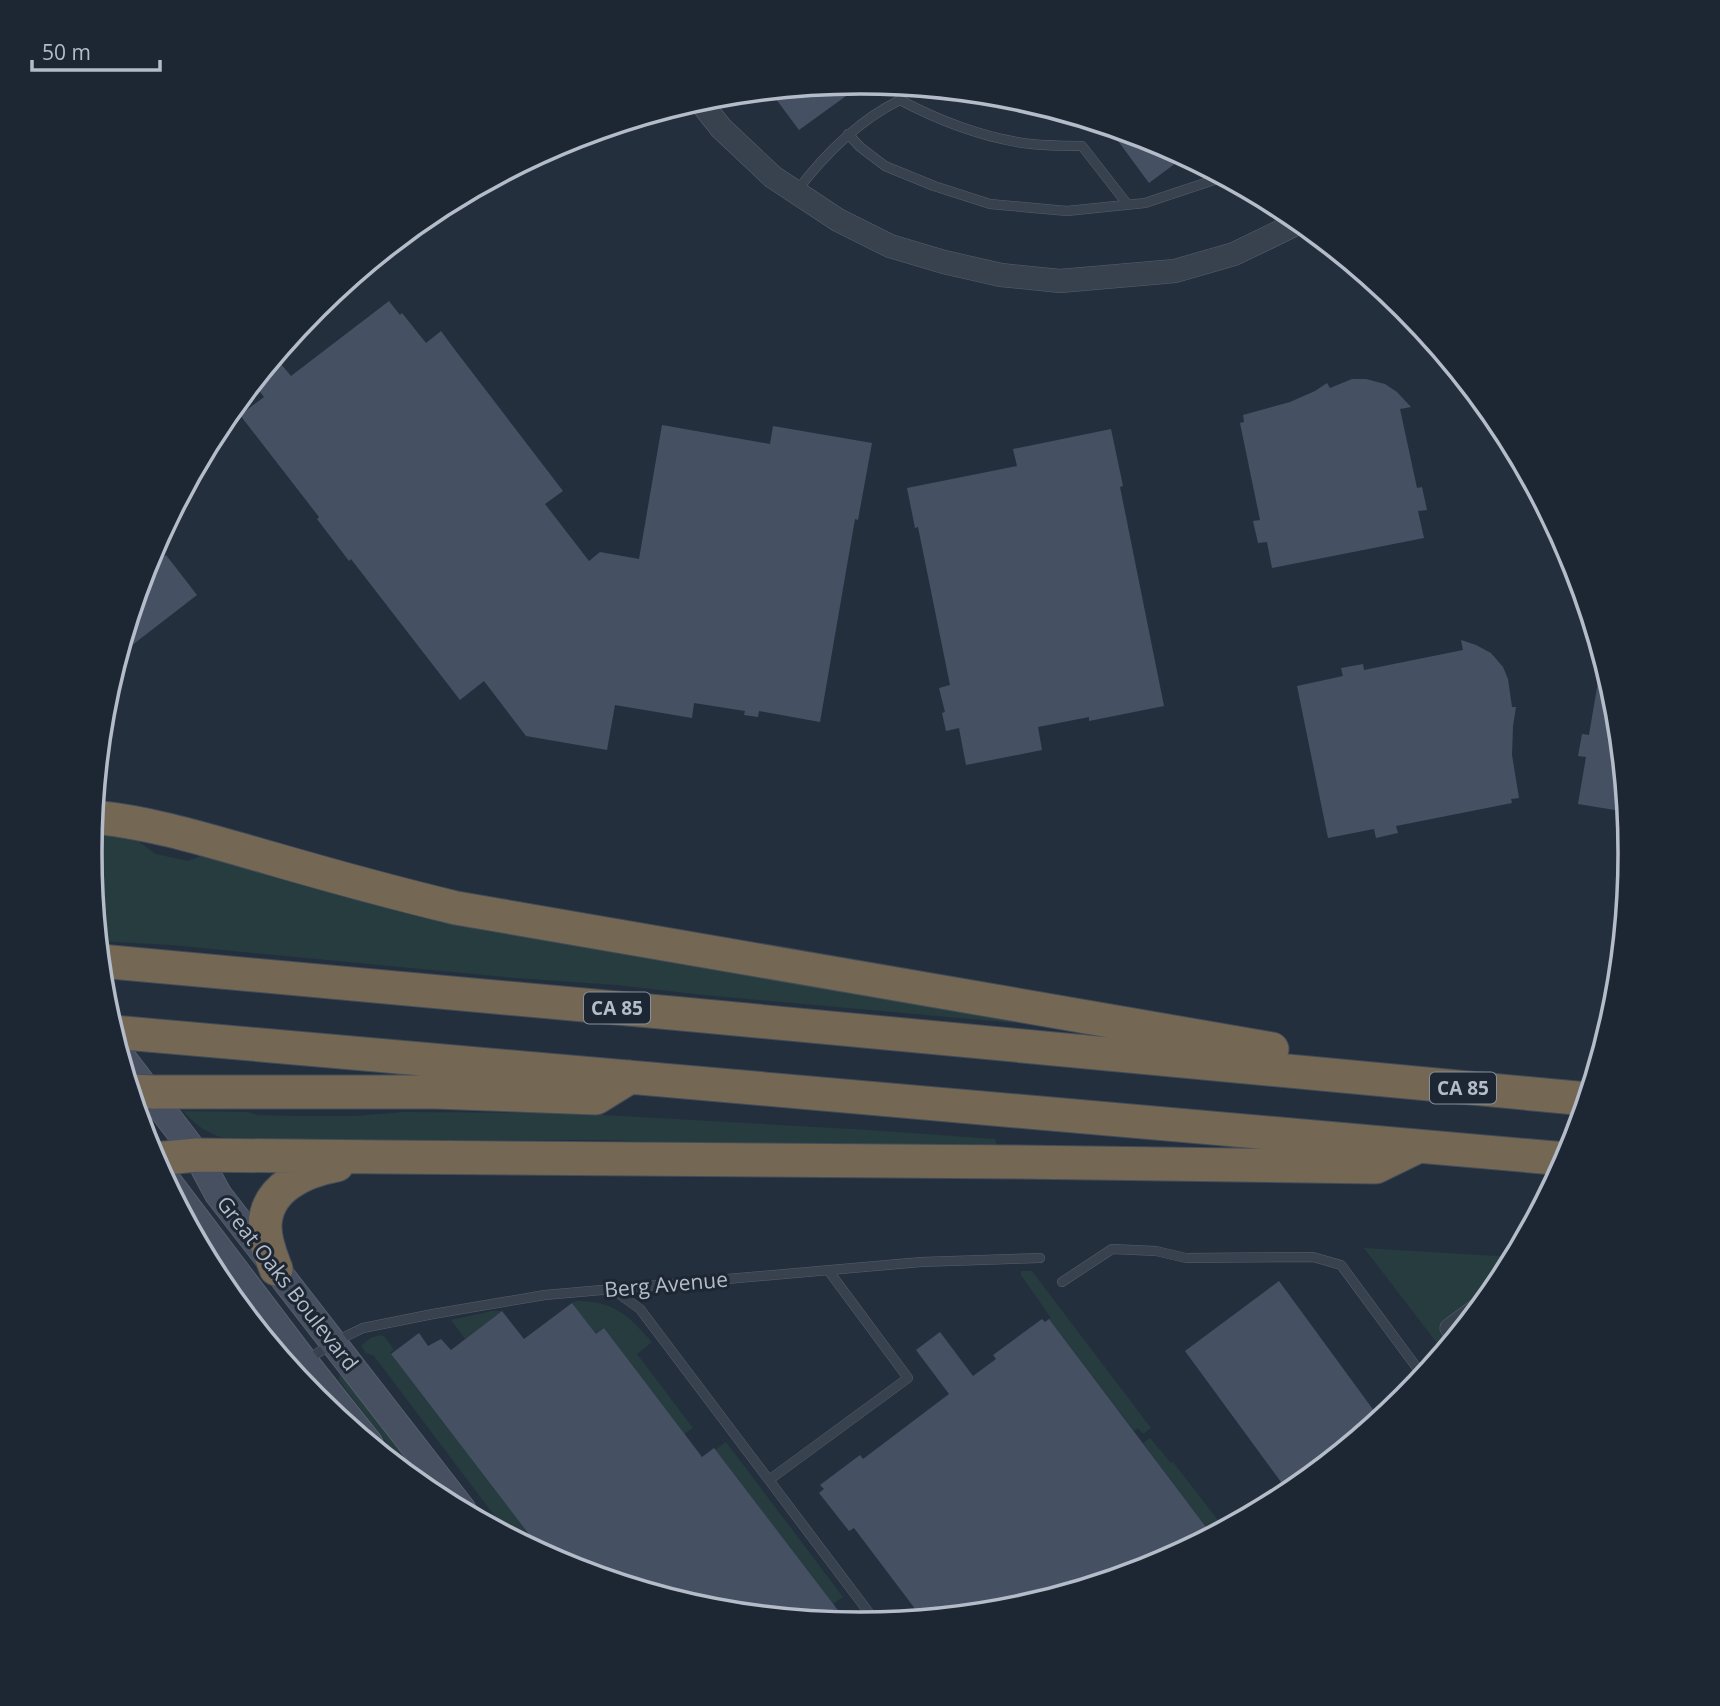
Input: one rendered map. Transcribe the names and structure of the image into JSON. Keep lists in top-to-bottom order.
{
  "streets": {
    "highway": ["CA 85"],
    "main road": ["Great Oaks Boulevard"],
    "lane": ["Berg Avenue"]
  },
  "crossings": [
    ["Great Oaks Boulevard", "Berg Avenue"]
  ],
  "scale_bar": "50 m"
}
